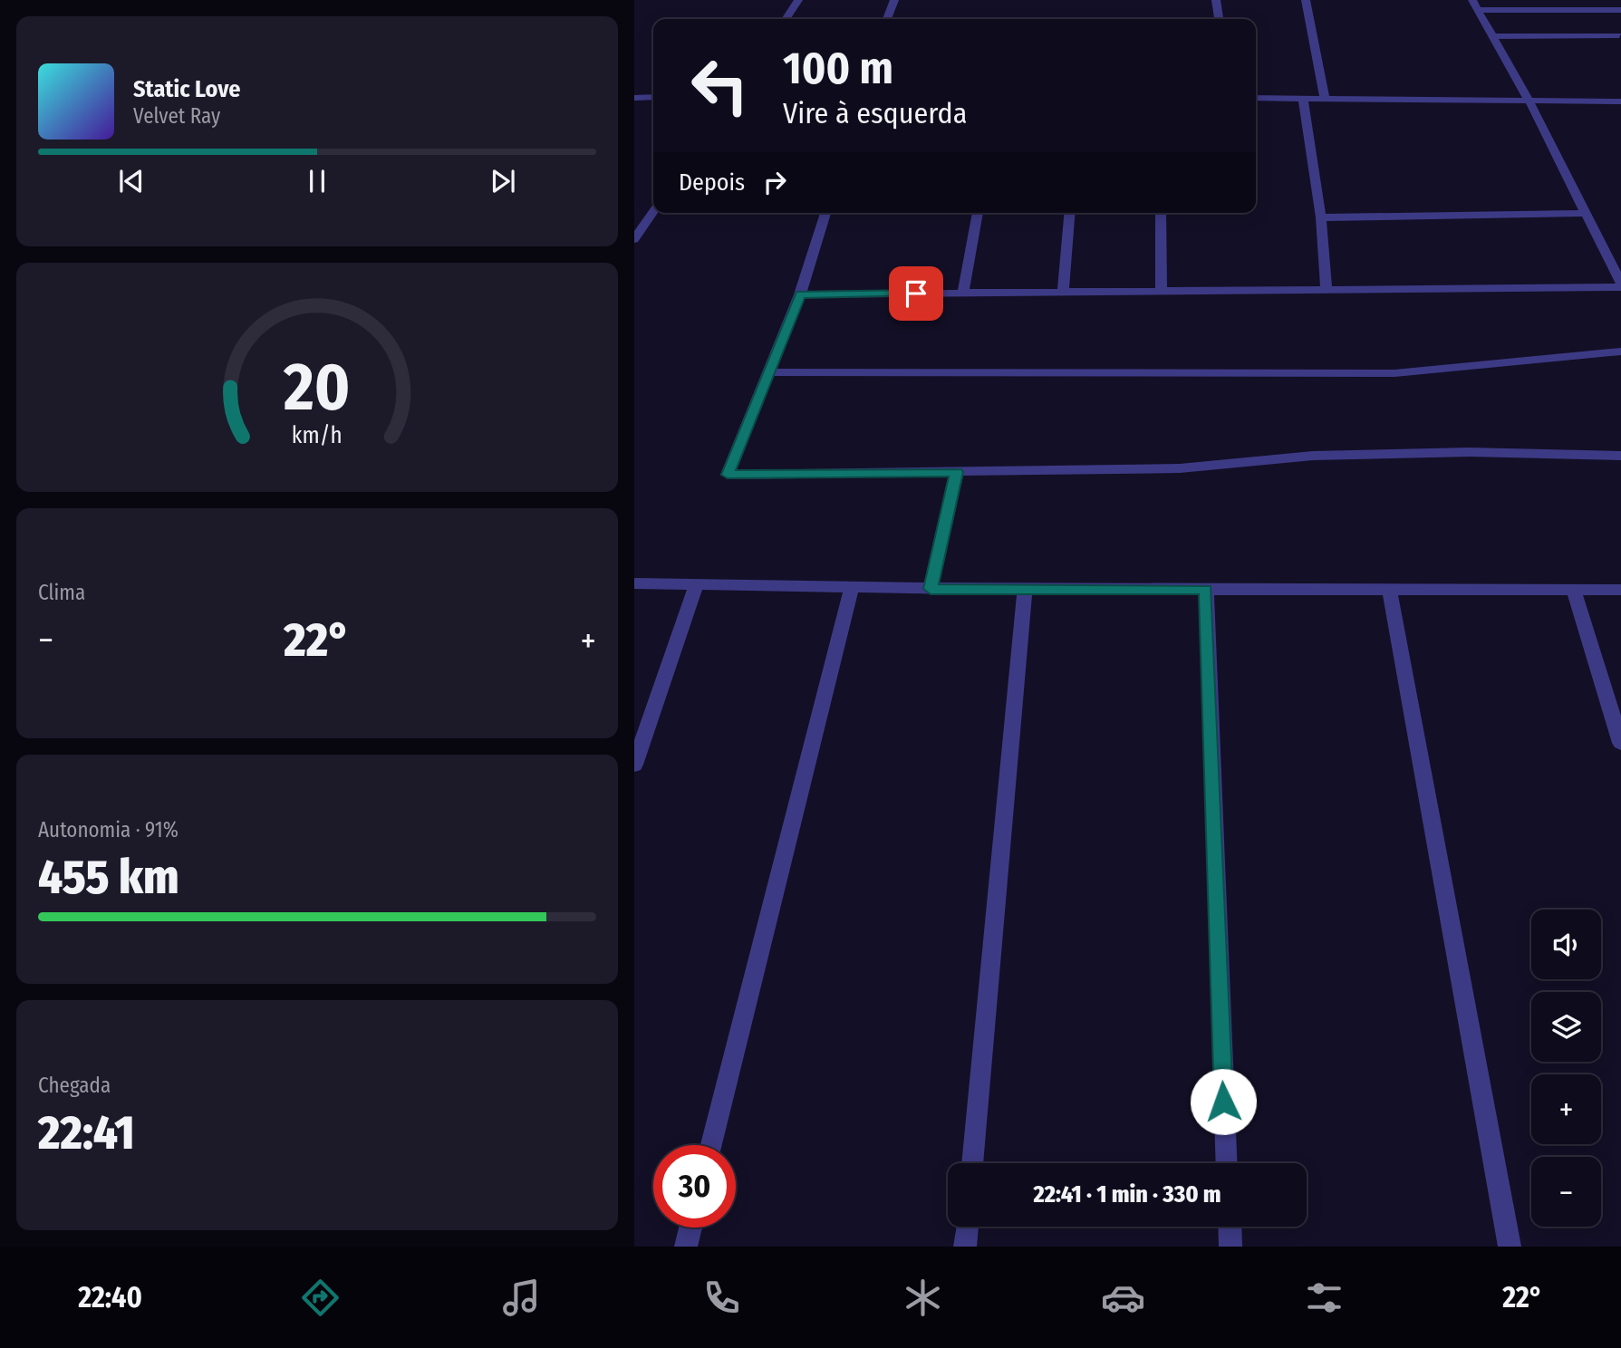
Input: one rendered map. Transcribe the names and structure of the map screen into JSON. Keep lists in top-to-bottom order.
{
  "page": {
    "turn": ["100 m", "Vire à esquerda"],
    "song": ["Static Love", "Velvet Ray"],
    "then": "Depois",
    "tile": [
      "Clima",
      ["Autonomia · 91%", "455 km"],
      ["Chegada", "22:41"]
    ],
    "heat": ["−", "22°", "+"],
    "map_buttons": ["+", "−"],
    "limit": "30",
    "trip": "22:41 · 1 min · 330 m",
    "tabs": ["22:40", "22°"],
    "gauge": ["20", "km/h"]
  }
}
